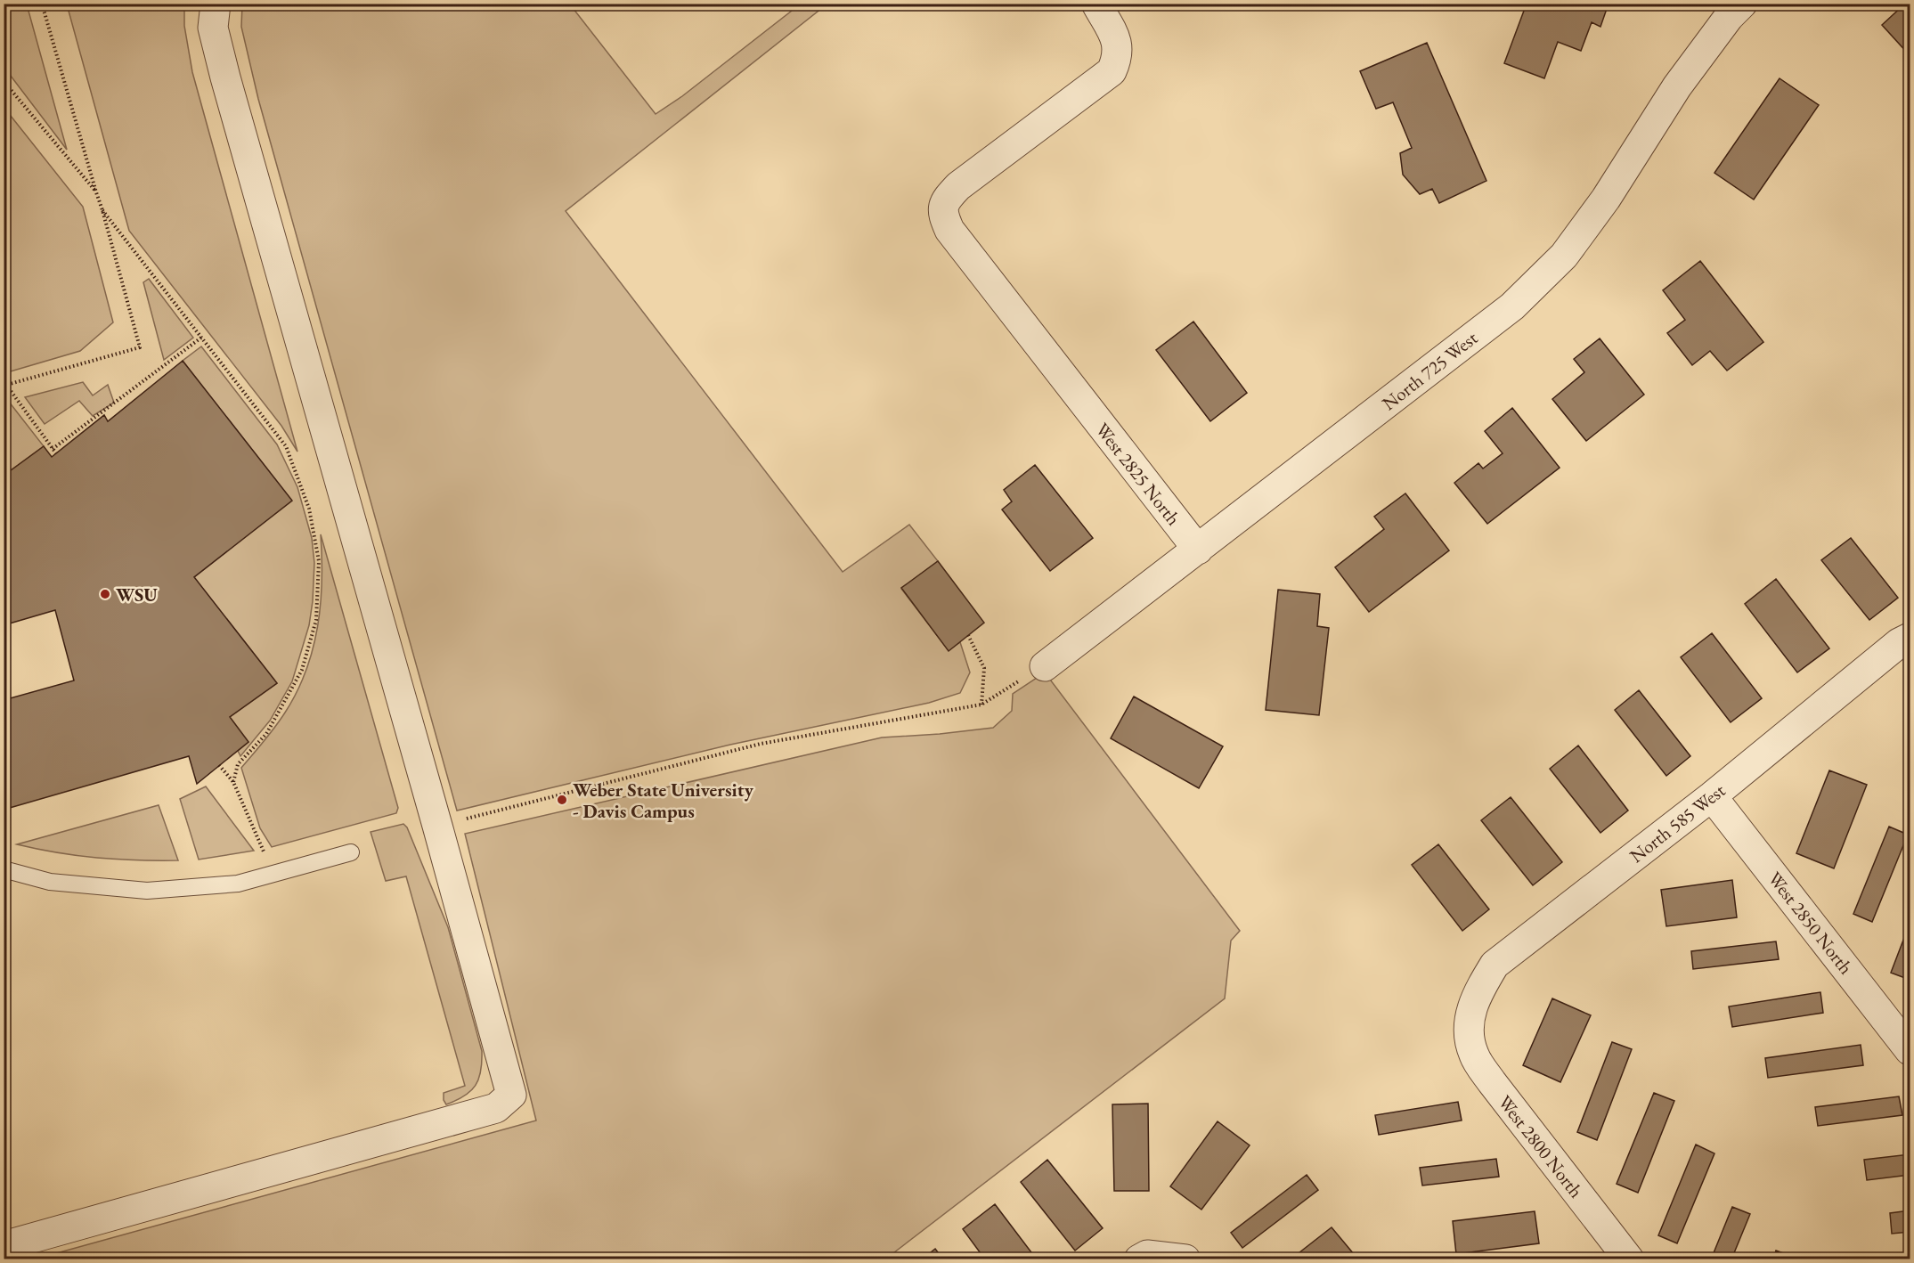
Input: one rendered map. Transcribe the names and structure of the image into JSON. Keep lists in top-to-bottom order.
{
  "streets": {
    "street": [
      "North 725 West",
      "West 2825 North",
      "North 585 West",
      "West 2850 North",
      "West 2800 North"
    ]
  },
  "crossings": [
    ["North 725 West", "West 2825 North"],
    ["North 585 West", "West 2850 North"],
    ["North 585 West", "West 2800 North"]
  ],
  "places": ["WSU", "Weber State University - Davis Campus"]
}
